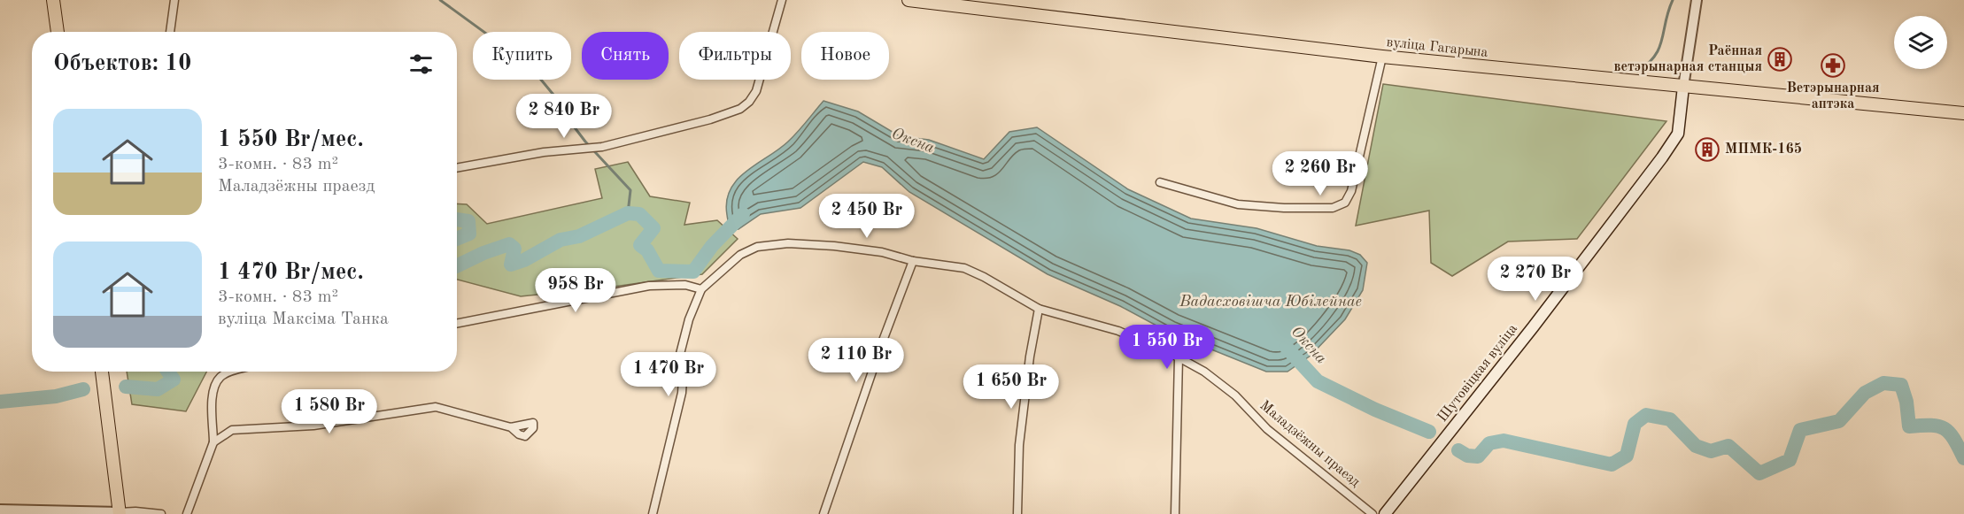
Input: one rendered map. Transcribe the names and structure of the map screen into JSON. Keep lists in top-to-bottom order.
{
  "streets": {
    "main road": ["вуліца Гагарына", "Шутовіцкая вуліца"],
    "street": ["Маладзёжны праезд"]
  },
  "crossings": [
    ["вуліца Гагарына", "Шутовіцкая вуліца"]
  ],
  "water": ["Оксна", "Вадасховішча Юбілейнае"],
  "places": {
    "building": ["Раённая ветэрынарная станцыя", "МПМК-165"],
    "pharmacy": ["Ветэрынарная аптэка"]
  },
  "page": {
    "chip": [
      "Купить",
      "Снять",
      "Фильтры",
      "Новое"
    ],
    "heading": "Объектов: 10",
    "price": [
      "2 840 Br",
      "2 260 Br",
      "2 450 Br",
      "2 270 Br",
      "958 Br",
      "1 550 Br",
      "2 110 Br",
      "1 470 Br",
      "1 650 Br",
      "1 580 Br"
    ],
    "list": [
      {
        "name": "1 550 Br/мес.",
        "note": "3-комн. · 83 m² · Маладзёжны праезд"
      },
      {
        "name": "1 470 Br/мес.",
        "note": "3-комн. · 83 m² · вуліца Максіма Танка"
      }
    ]
  }
}
